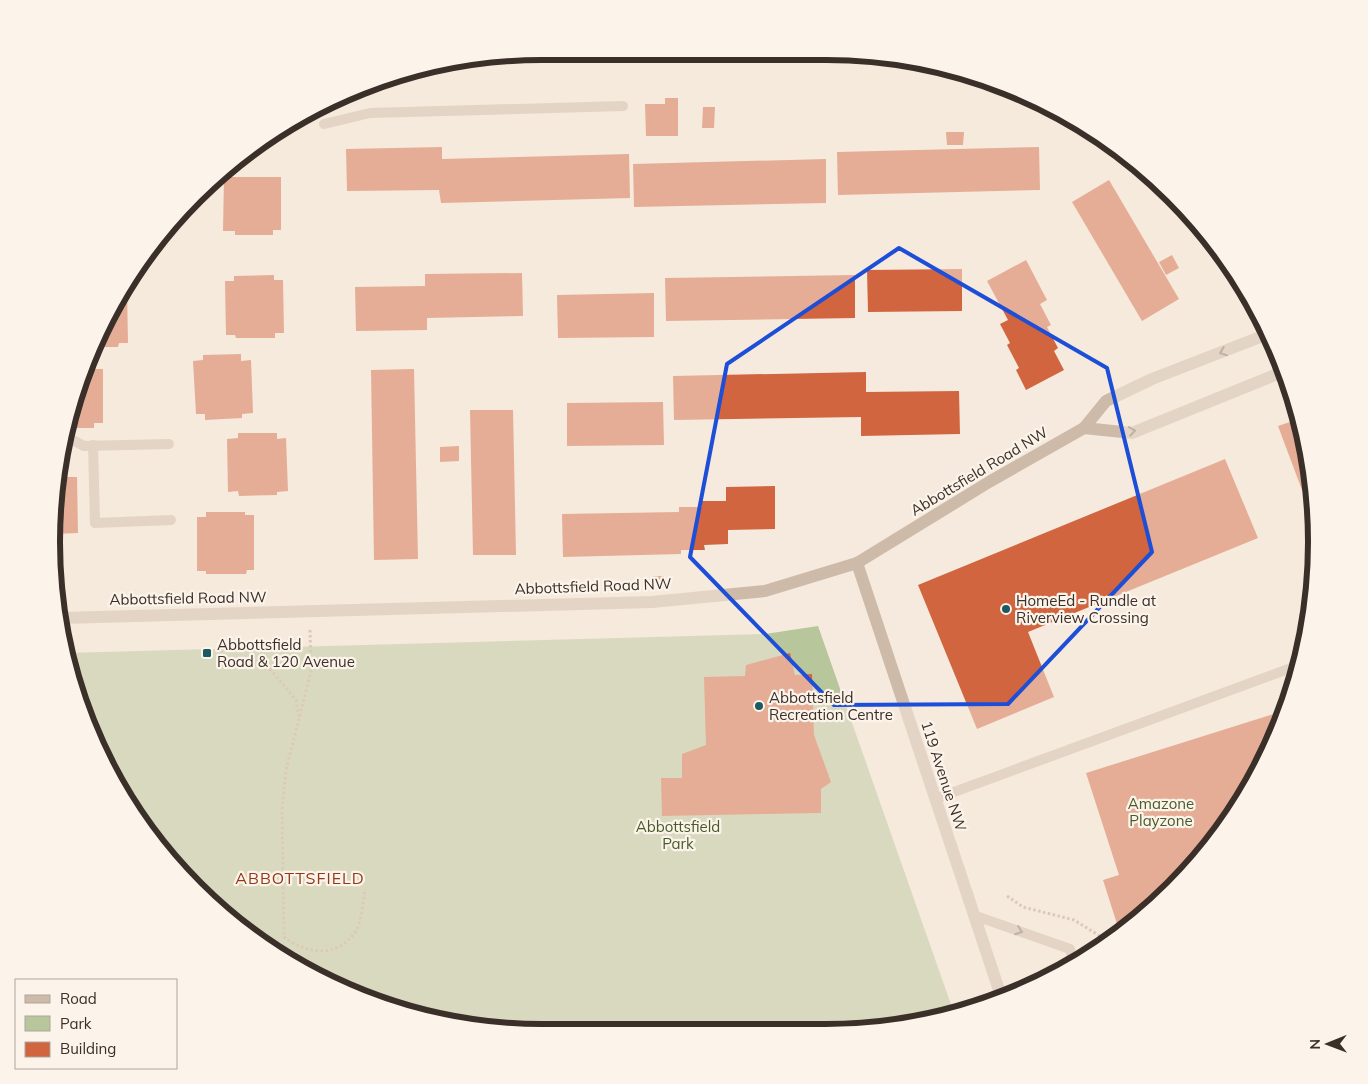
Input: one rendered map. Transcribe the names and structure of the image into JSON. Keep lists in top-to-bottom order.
{
  "streets": {
    "street": ["Abbottsfield Road NW", "119 Avenue NW"]
  },
  "crossings": [
    ["Abbottsfield Road NW", "119 Avenue NW"]
  ],
  "districts": ["ABBOTTSFIELD"],
  "parks": ["Amazone Playzone", "Abbottsfield Park"],
  "places": {
    "other": ["HomeEd - Rundle at Riverview Crossing", "Abbottsfield Recreation Centre"],
    "transit": ["Abbottsfield Road & 120 Avenue"]
  },
  "legend": ["Road", "Park", "Building"],
  "north": "left"
}
